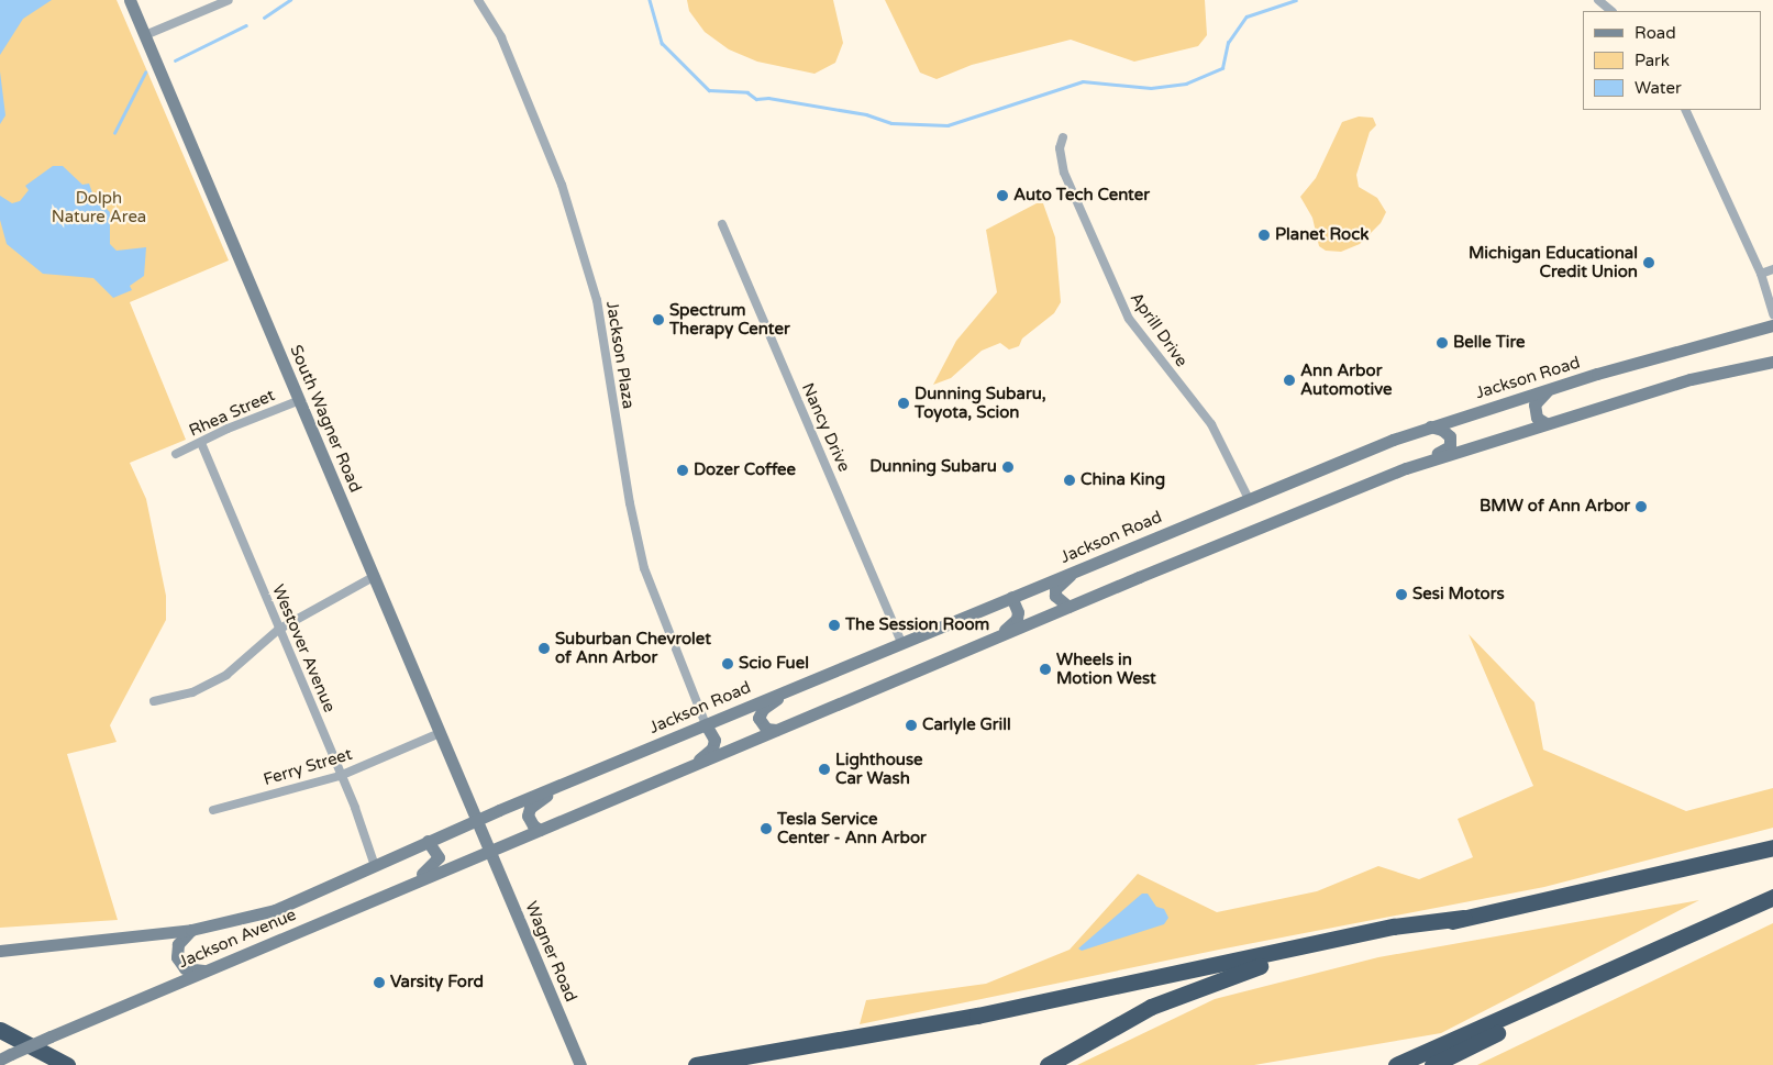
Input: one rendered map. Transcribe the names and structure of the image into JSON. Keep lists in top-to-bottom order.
{
  "streets": {
    "main road": [
      "Jackson Road",
      "South Wagner Road",
      "Jackson Avenue",
      "Wagner Road"
    ],
    "street": [
      "Aprill Drive",
      "Jackson Plaza",
      "Rhea Street",
      "Nancy Drive",
      "Westover Avenue",
      "Ferry Street"
    ]
  },
  "crossings": [
    ["Aprill Drive", "Jackson Road"],
    ["Jackson Plaza", "Jackson Road"],
    ["Jackson Road", "South Wagner Road"],
    ["Jackson Road", "Nancy Drive"],
    ["Jackson Road", "Jackson Avenue"],
    ["Rhea Street", "South Wagner Road"],
    ["Rhea Street", "Westover Avenue"],
    ["South Wagner Road", "Ferry Street"],
    ["South Wagner Road", "Jackson Avenue"],
    ["South Wagner Road", "Wagner Road"],
    ["Westover Avenue", "Ferry Street"],
    ["Westover Avenue", "Jackson Avenue"],
    ["Jackson Avenue", "Wagner Road"]
  ],
  "parks": ["Dolph Nature Area"],
  "places": [
    "Auto Tech Center",
    "Planet Rock",
    "Michigan Educational Credit Union",
    "Spectrum Therapy Center",
    "Belle Tire",
    "Ann Arbor Automotive",
    "Dunning Subaru, Toyota, Scion",
    "Dunning Subaru",
    "Dozer Coffee",
    "China King",
    "BMW of Ann Arbor",
    "Sesi Motors",
    "The Session Room",
    "Suburban Chevrolet of Ann Arbor",
    "Scio Fuel",
    "Wheels in Motion West",
    "Carlyle Grill",
    "Lighthouse Car Wash",
    "Tesla Service Center - Ann Arbor",
    "Varsity Ford"
  ],
  "legend": ["Road", "Park", "Water"]
}
